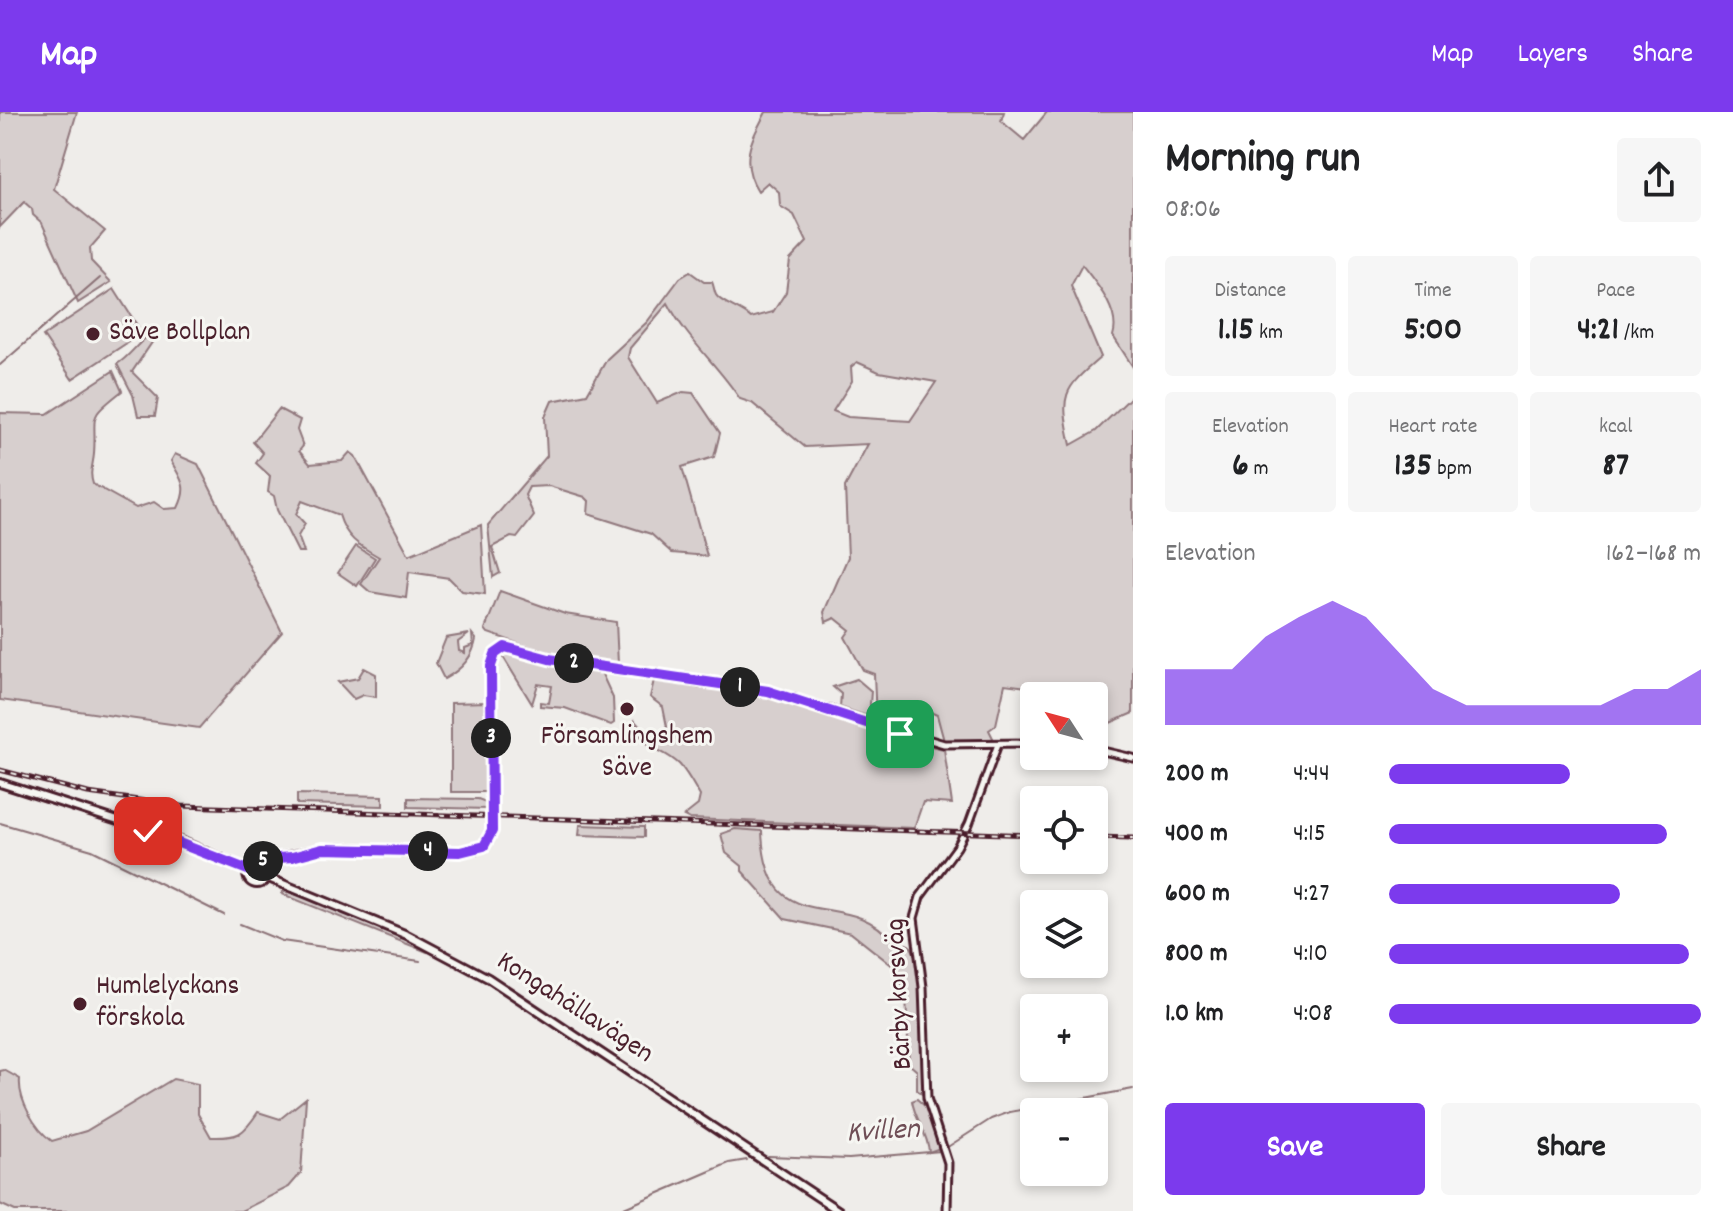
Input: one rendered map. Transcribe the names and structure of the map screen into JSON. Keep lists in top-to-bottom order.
{
  "streets": {
    "main road": ["Kongahällavägen"],
    "street": ["Bärby korsväg"]
  },
  "water": ["Kvillen"],
  "places": ["Säve Bollplan", "Församlingshem Säve", "Humlelyckans förskola"],
  "north": "top left",
  "page": {
    "header": "Map",
    "nav": ["Map", "Layers", "Share"],
    "heading": ["Morning run", "08:06"],
    "stats": [
      ["Distance", "1.15 km"],
      ["Time", "5:00"],
      ["Pace", "4:21 /km"],
      ["Elevation", "6 m"],
      ["Heart rate", "135 bpm"],
      ["kcal", "87"]
    ],
    "chart": ["Elevation", "162–168 m"],
    "pins": [
      "2",
      "1",
      "3",
      "4",
      "5"
    ],
    "map_buttons": ["+", "−"],
    "list": [
      {
        "name": "200 m",
        "note": "4:44"
      },
      {
        "name": "400 m",
        "note": "4:15"
      },
      {
        "name": "600 m",
        "note": "4:27"
      },
      {
        "name": "800 m",
        "note": "4:10"
      },
      {
        "name": "1.0 km",
        "note": "4:08"
      }
    ],
    "buttons": ["Save", "Share"]
  }
}
